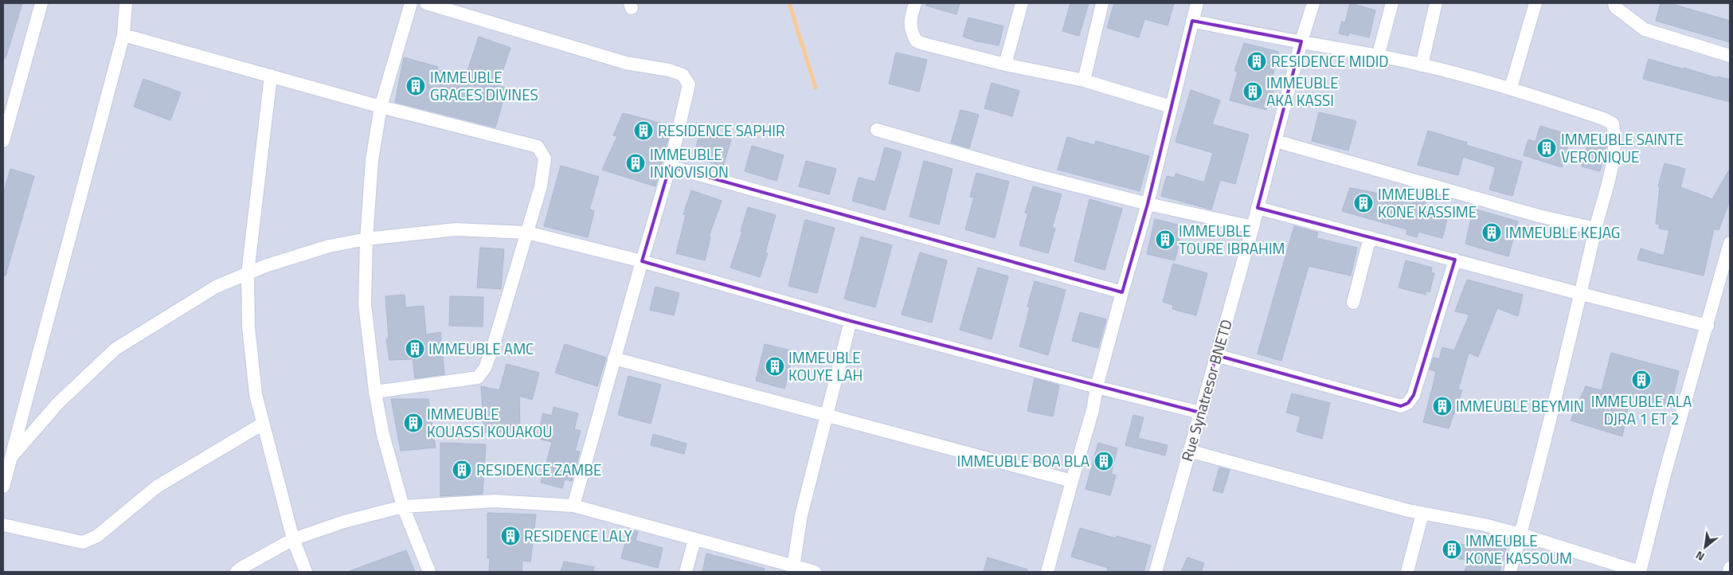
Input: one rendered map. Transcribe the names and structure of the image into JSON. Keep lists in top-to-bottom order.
{
  "streets": {
    "street": ["Rue Synatresor BNETD"]
  },
  "places": {
    "building": [
      "RESIDENCE MIDID",
      "IMMEUBLE GRACES DIVINES",
      "IMMEUBLE AKA KASSI",
      "RESIDENCE SAPHIR",
      "IMMEUBLE SAINTE VERONIQUE",
      "IMMEUBLE INNOVISION",
      "IMMEUBLE KONE KASSIME",
      "IMMEUBLE KEJAG",
      "IMMEUBLE TOURE IBRAHIM",
      "IMMEUBLE AMC",
      "IMMEUBLE KOUYE LAH",
      "IMMEUBLE ALA DJRA 1 ET 2",
      "IMMEUBLE BEYMIN",
      "IMMEUBLE KOUASSI KOUAKOU",
      "IMMEUBLE BOA BLA",
      "RESIDENCE ZAMBE",
      "RESIDENCE LALY",
      "IMMEUBLE KONE KASSOUM"
    ]
  },
  "north": "bottom left"
}
